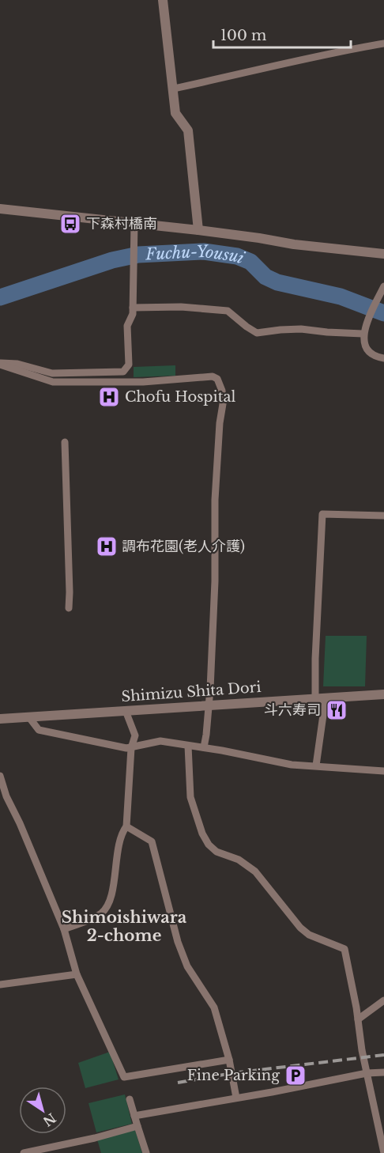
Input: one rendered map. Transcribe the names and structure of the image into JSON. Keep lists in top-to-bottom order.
{
  "streets": {
    "street": ["Shimizu Shita Dori"]
  },
  "districts": ["Shimoishiwara 2-chome"],
  "water": ["Fuchu-Yousui"],
  "places": {
    "bus stop": ["下森村橋南"],
    "hospital": ["Chofu Hospital", "調布花園(老人介護)"],
    "restaurant": ["斗六寿司"],
    "parking": ["Fine Parking"]
  },
  "scale_bar": "100 m",
  "north": "bottom right"
}
